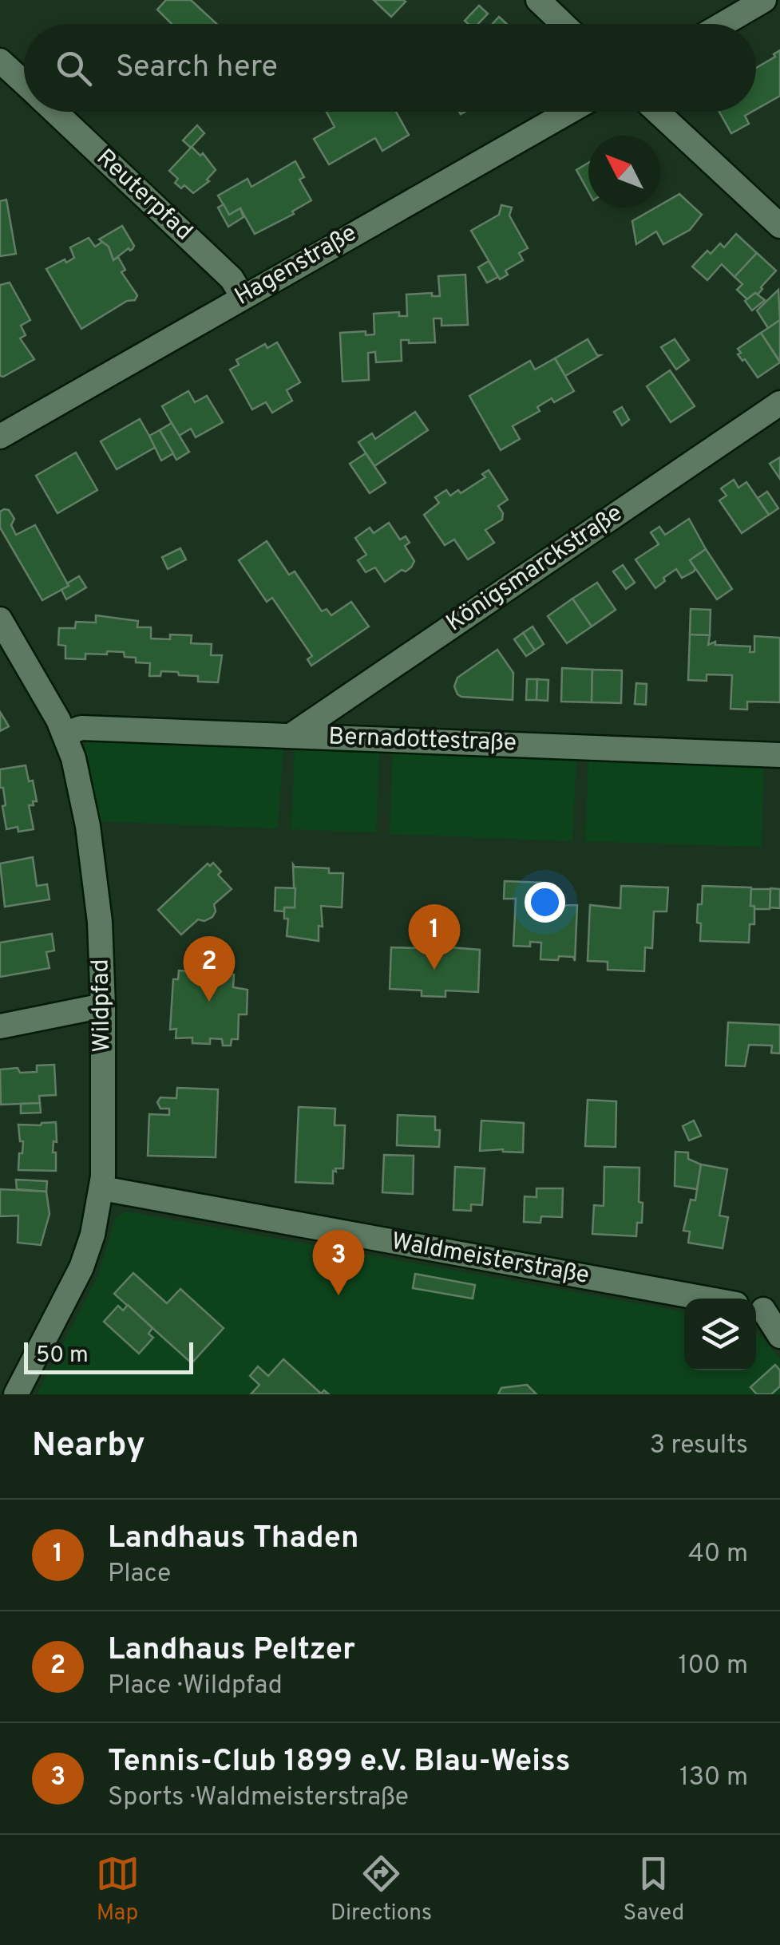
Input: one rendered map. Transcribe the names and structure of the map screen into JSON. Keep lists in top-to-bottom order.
{
  "streets": {
    "street": [
      "Reuterpfad",
      "Hagenstraße",
      "Königsmarckstraße",
      "Bernadottestraße",
      "Wildpfad",
      "Waldmeisterstraße"
    ]
  },
  "crossings": [
    ["Reuterpfad", "Hagenstraße"],
    ["Königsmarckstraße", "Bernadottestraße"],
    ["Bernadottestraße", "Wildpfad"],
    ["Wildpfad", "Waldmeisterstraße"]
  ],
  "scale_bar": "50 m",
  "north": "top left",
  "page": {
    "search": "Search here",
    "pins": ["1", "2", "3"],
    "scale": "50 m",
    "heading": ["Nearby", "3 results"],
    "list": [
      {
        "mark": "1",
        "name": "Landhaus Thaden",
        "note": "Place",
        "value": "40 m"
      },
      {
        "mark": "2",
        "name": "Landhaus Peltzer",
        "note": "Place · Wildpfad",
        "value": "100 m"
      },
      {
        "mark": "3",
        "name": "Tennis-Club 1899 e.V. Blau-Weiss",
        "note": "Sports · Waldmeisterstraße",
        "value": "130 m"
      }
    ],
    "nav": ["Map", "Directions", "Saved"]
  }
}
